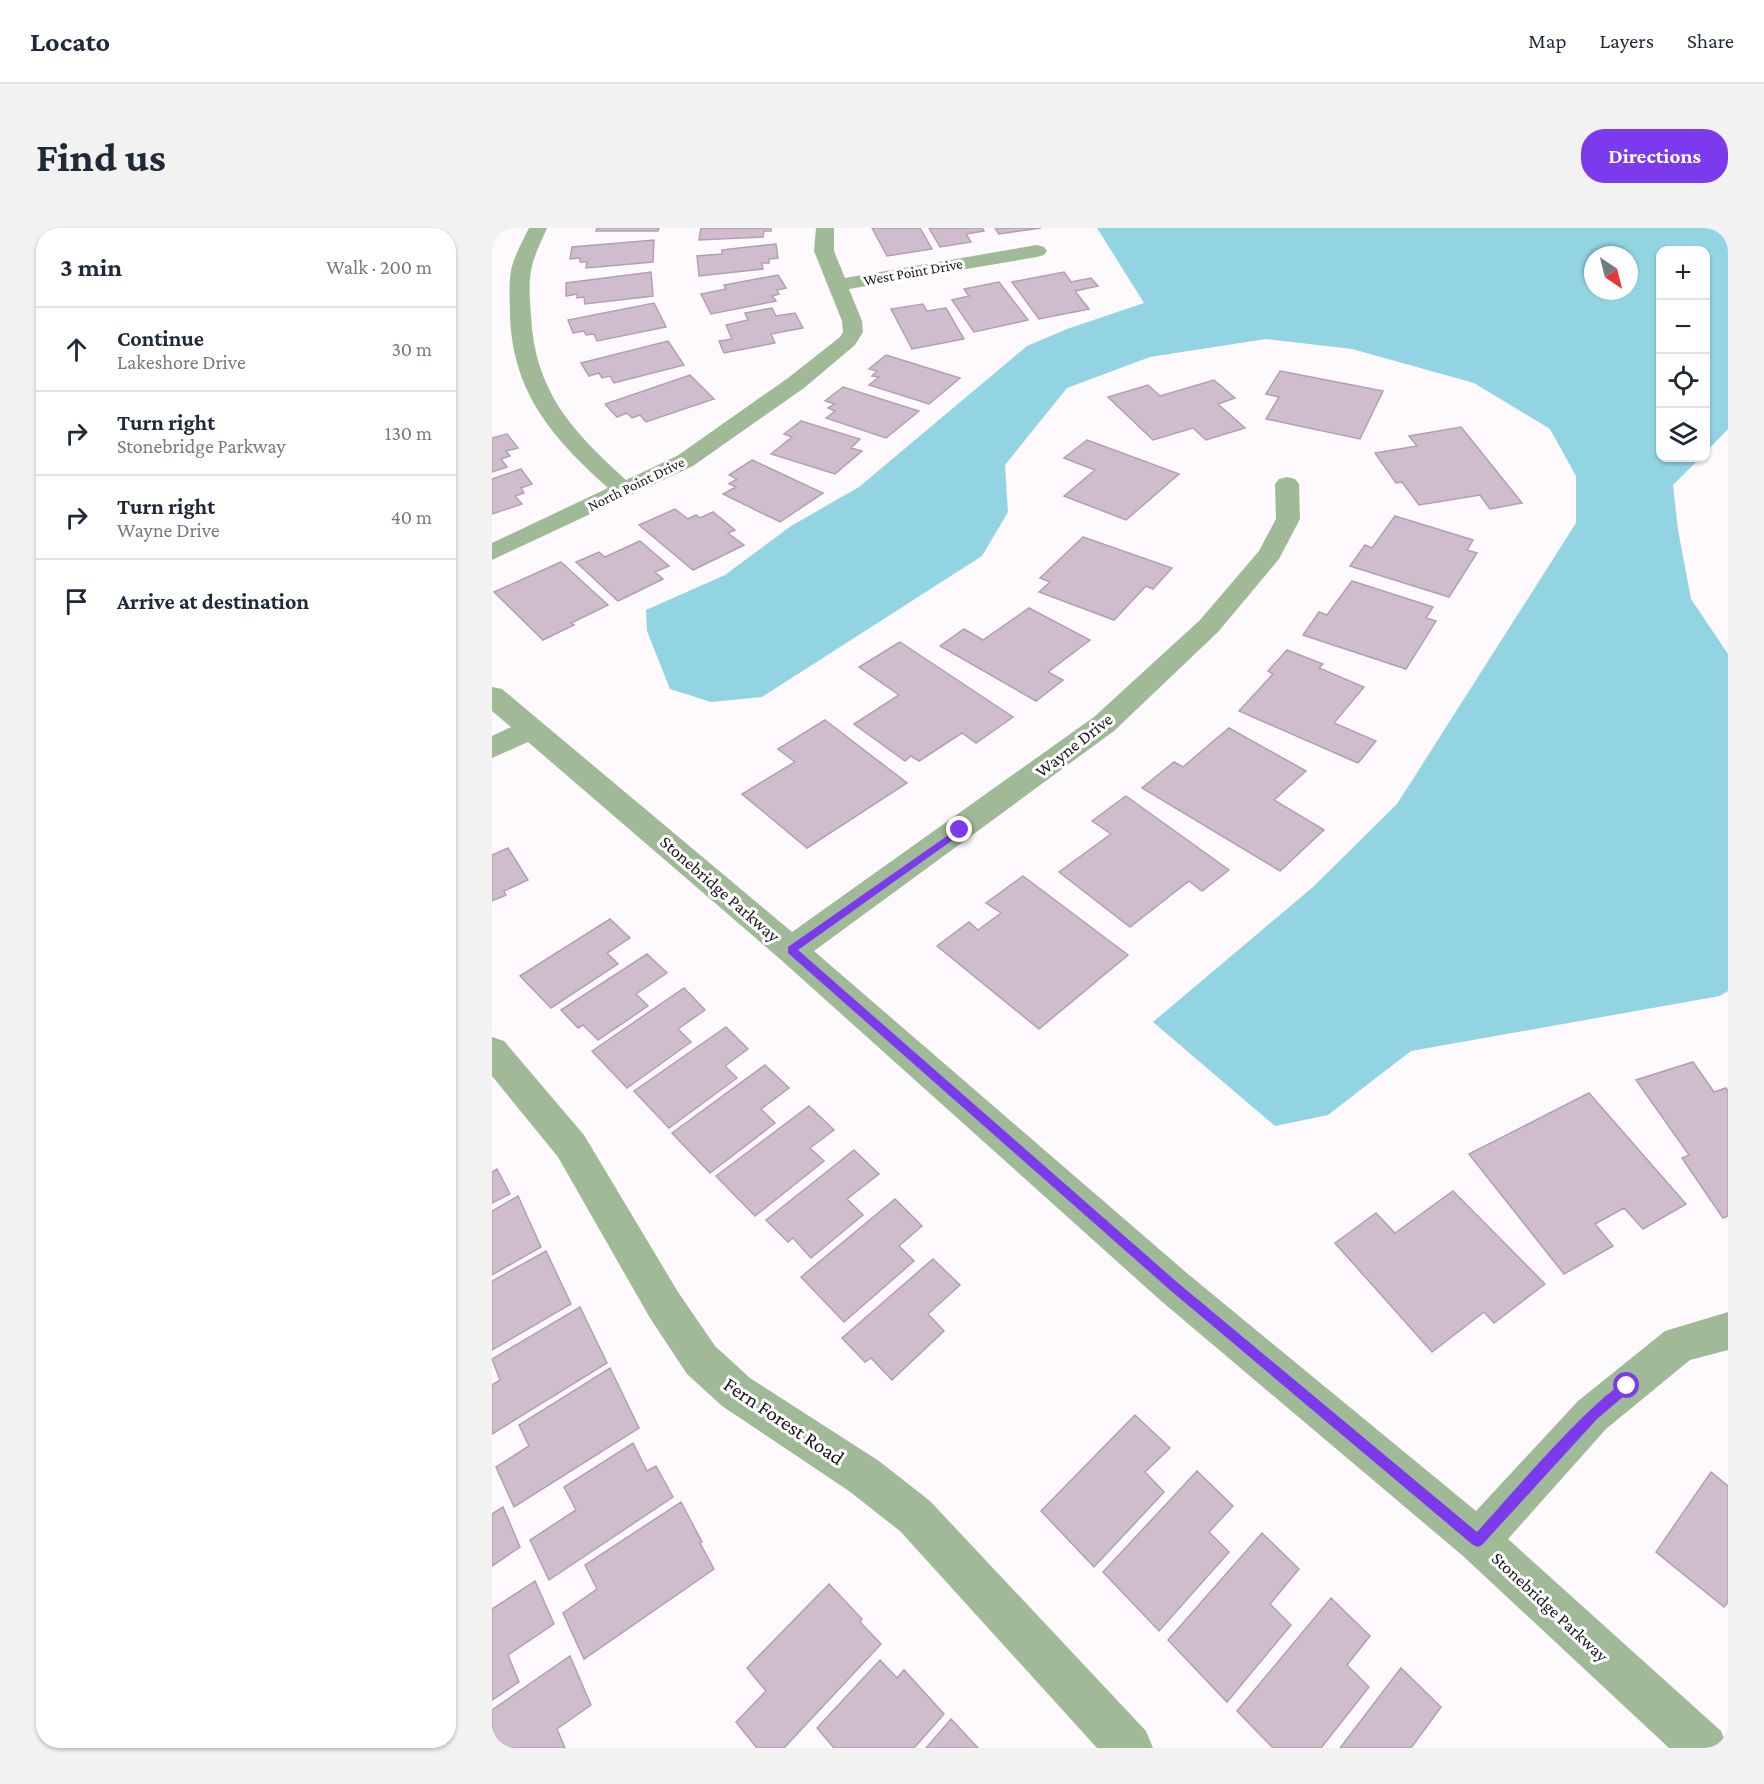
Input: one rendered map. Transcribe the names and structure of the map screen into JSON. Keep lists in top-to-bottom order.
{
  "streets": {
    "street": [
      "West Point Drive",
      "North Point Drive",
      "Wayne Drive",
      "Stonebridge Parkway",
      "Fern Forest Road"
    ]
  },
  "crossings": [
    ["West Point Drive", "North Point Drive"],
    ["Wayne Drive", "Stonebridge Parkway"]
  ],
  "north": "bottom right",
  "page": {
    "header": "Locato",
    "nav": ["Map", "Layers", "Share"],
    "buttons": "Directions",
    "title": "Find us",
    "heading": ["3 min", "Walk · 200 m"],
    "map_buttons": ["+", "−"],
    "list": [
      ["Continue", "Lakeshore Drive", "30 m"],
      ["Turn right", "Stonebridge Parkway", "130 m"],
      ["Turn right", "Wayne Drive", "40 m"],
      "Arrive at destination"
    ]
  }
}
